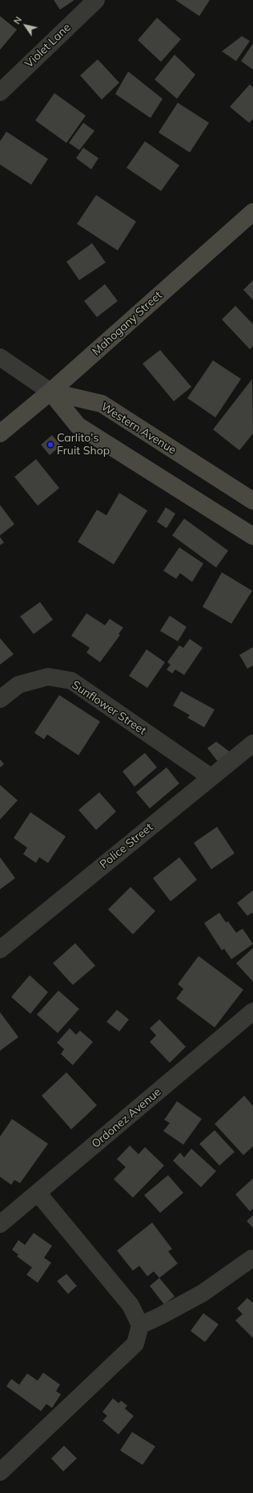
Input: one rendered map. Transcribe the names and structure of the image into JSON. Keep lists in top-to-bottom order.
{
  "streets": {
    "street": [
      "Violet Lane",
      "Mahogany Street",
      "Western Avenue",
      "Sunflower Street",
      "Police Street",
      "Ordonez Avenue"
    ]
  },
  "crossings": [
    ["Mahogany Street", "Western Avenue"],
    ["Sunflower Street", "Police Street"]
  ],
  "places": ["Carlito's Fruit Shop"],
  "north": "top left"
}
